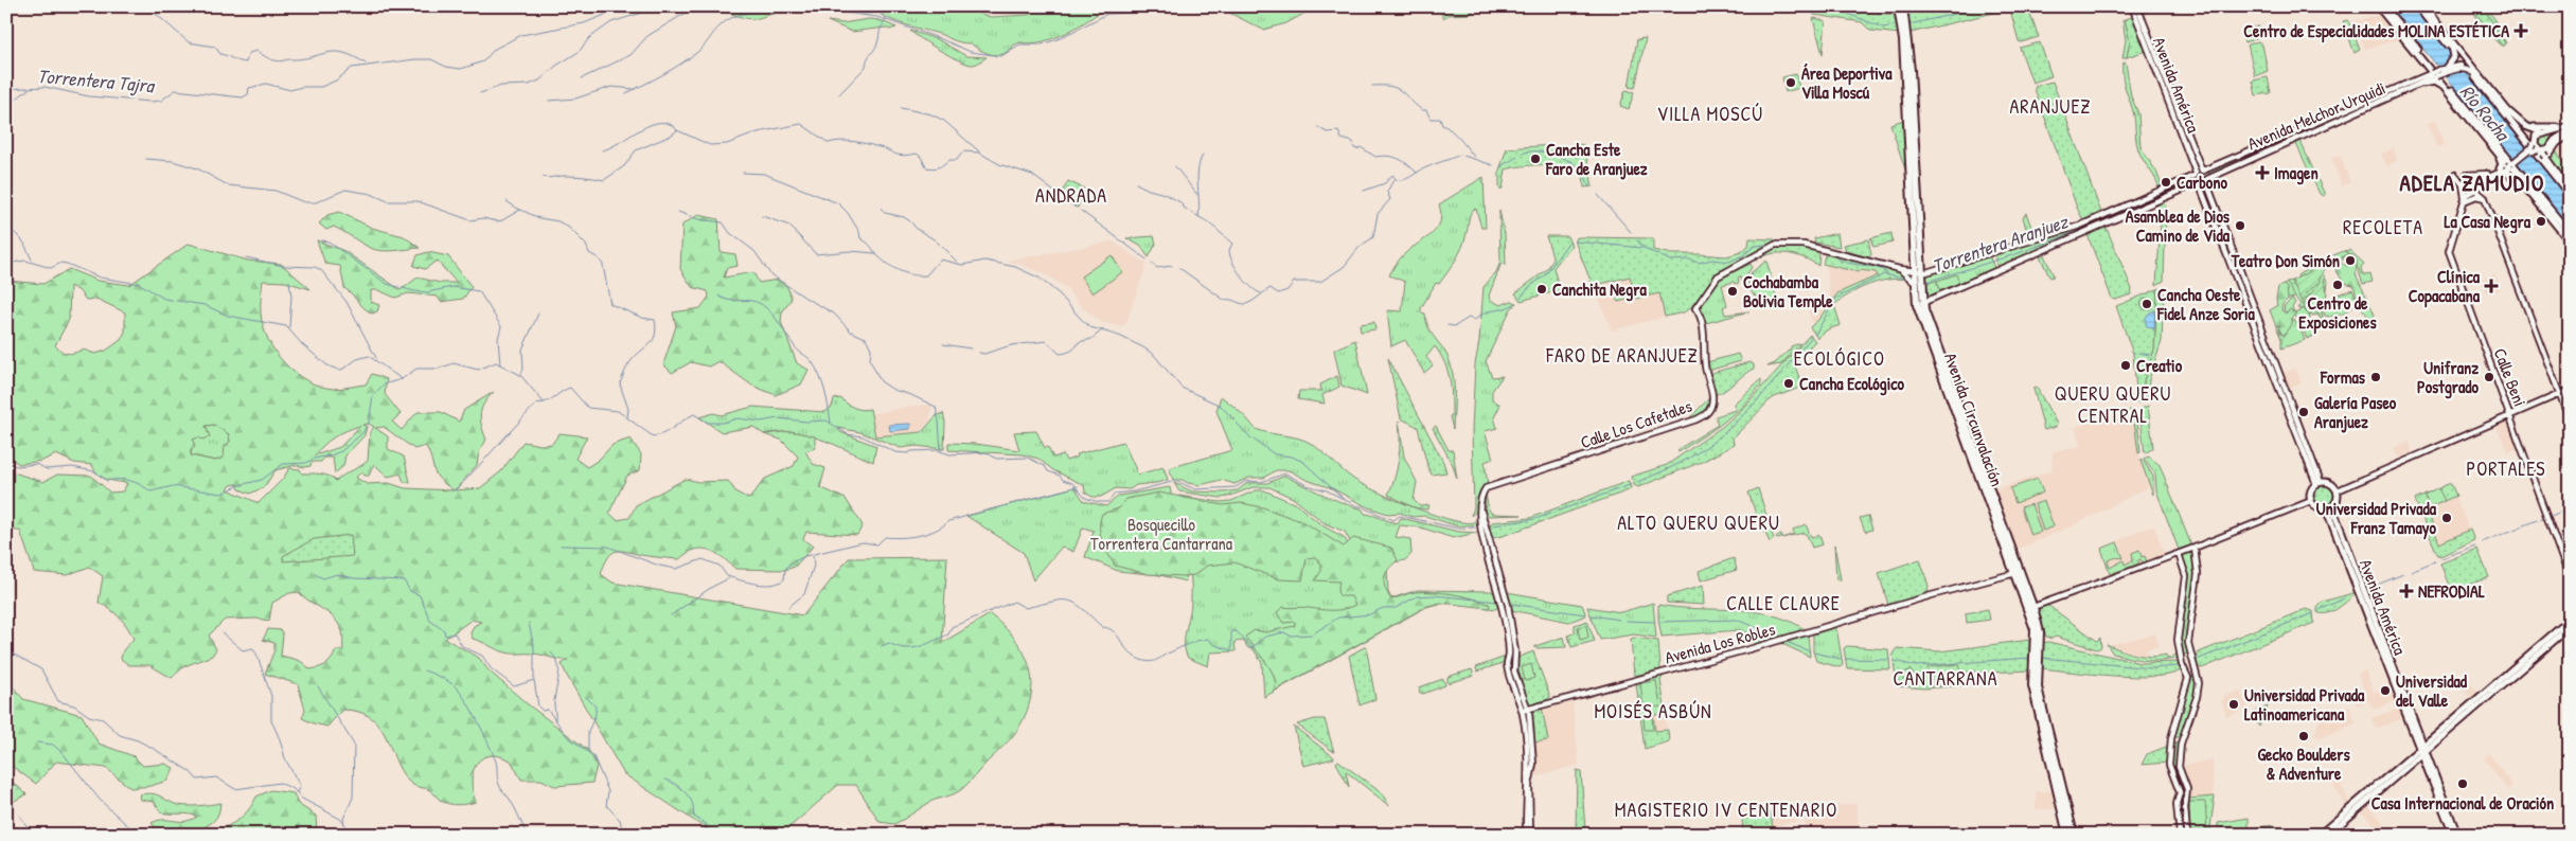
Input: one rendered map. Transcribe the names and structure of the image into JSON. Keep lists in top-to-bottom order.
{
  "streets": {
    "highway": ["Avenida Circunvalación"],
    "main road": [
      "Avenida América",
      "Avenida Melchor Urquidi",
      "Calle Beni",
      "Calle Los Cafetales",
      "Avenida Los Robles"
    ]
  },
  "crossings": [
    ["Avenida América", "Avenida Melchor Urquidi"],
    ["Avenida Circunvalación", "Calle Los Cafetales"],
    ["Avenida Circunvalación", "Avenida Los Robles"]
  ],
  "districts": [
    "ARANJUEZ",
    "VILLA MOSCÚ",
    "ADELA ZAMUDIO",
    "ANDRADA",
    "RECOLETA",
    "FARO DE ARANJUEZ",
    "ECOLÓGICO",
    "QUERU QUERU CENTRAL",
    "PORTALES",
    "ALTO QUERU QUERU",
    "CALLE CLAURE",
    "CANTARRANA",
    "MOISÉS ASBÚN",
    "MAGISTERIO IV CENTENARIO"
  ],
  "water": ["Torrentera Tajra", "Río Rocha", "Torrentera Aranjuez"],
  "parks": ["Bosquecillo Torrentera Cantarrana"],
  "places": {
    "health": [
      "Centro de Especialidades MOLINA ESTÉTICA",
      "Imagen",
      "Clínica Copacabana",
      "NEFRODIAL"
    ],
    "other": [
      "Área Deportiva Villa Moscú",
      "Cancha Este Faro de Aranjuez",
      "Carbono",
      "La Casa Negra",
      "Asamblea de Dios Camino de Vida",
      "Teatro Don Simón",
      "Centro de Exposiciones",
      "Canchita Negra",
      "Cochabamba Bolivia Temple",
      "Cancha Oeste Fidel Anze Soria",
      "Creatio",
      "Formas",
      "Unifranz Postgrado",
      "Cancha Ecológico",
      "Galería Paseo Aranjuez",
      "Universidad Privada Franz Tamayo",
      "Universidad del Valle",
      "Universidad Privada Latinoamericana",
      "Gecko Boulders & Adventure",
      "Casa Internacional de Oración"
    ]
  }
}
